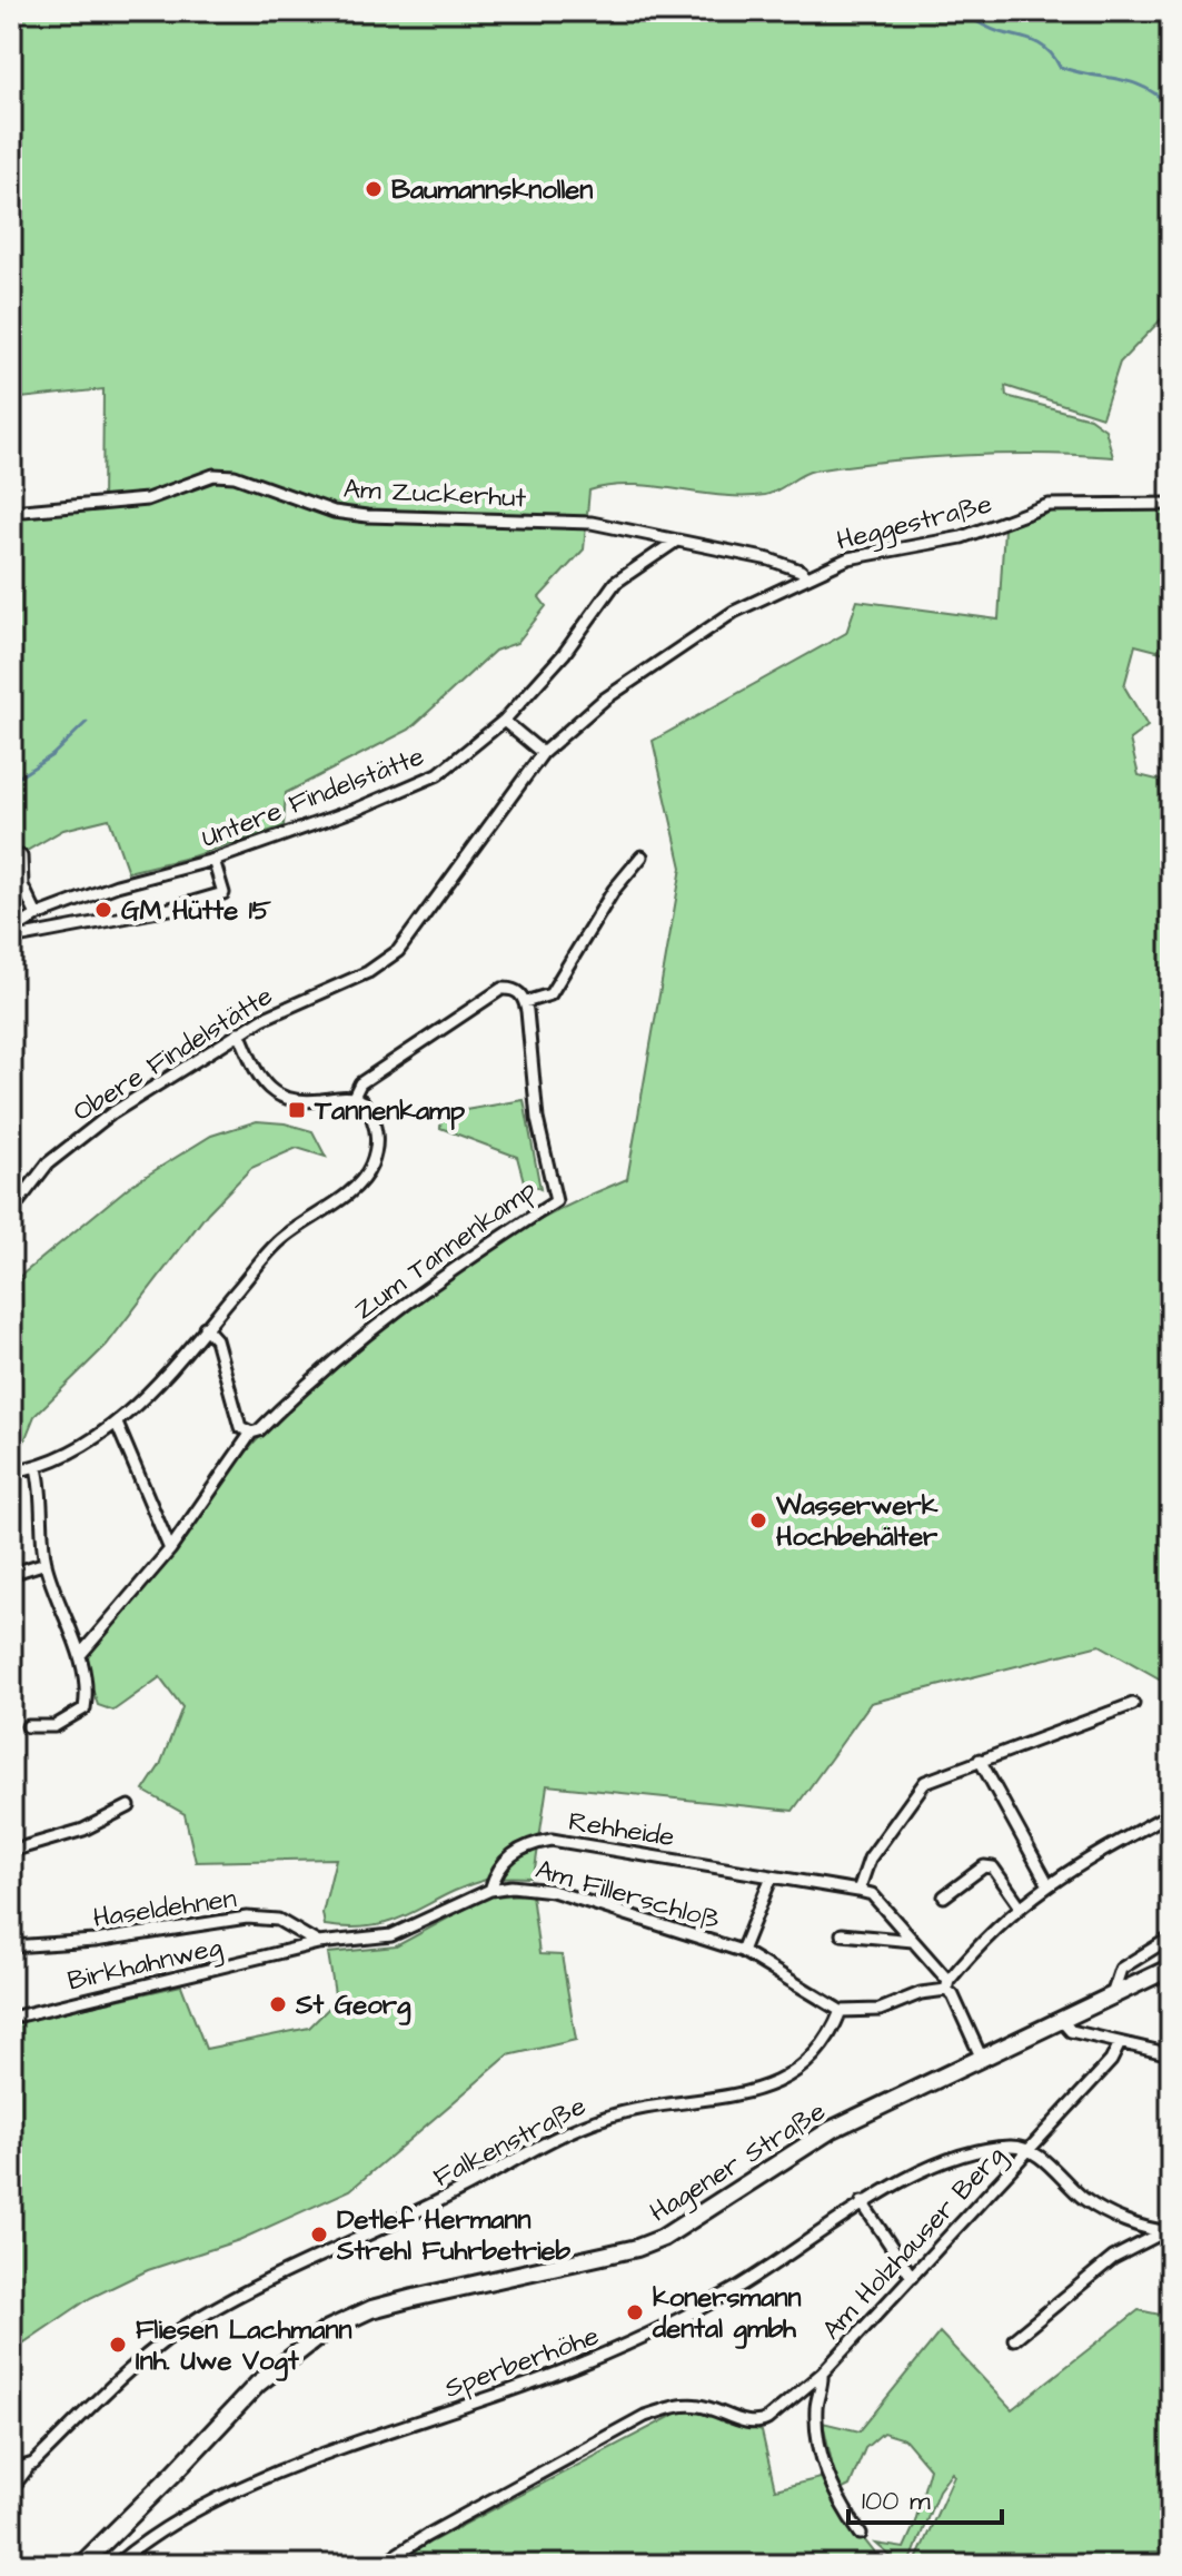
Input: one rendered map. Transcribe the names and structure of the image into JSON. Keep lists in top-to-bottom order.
{
  "streets": {
    "main road": ["Hagener Straße"],
    "street": [
      "Am Zuckerhut",
      "Heggestraße",
      "Untere Findelstätte",
      "Obere Findelstätte",
      "Zum Tannenkamp",
      "Rehheide",
      "Am Fillerschloß",
      "Haseldehnen",
      "Birkhahnweg",
      "Falkenstraße",
      "Am Holzhauser Berg",
      "Sperberhöhe"
    ]
  },
  "crossings": [
    ["Am Zuckerhut", "Heggestraße"],
    ["Am Zuckerhut", "Untere Findelstätte"],
    ["Heggestraße", "Obere Findelstätte"],
    ["Rehheide", "Am Fillerschloß"],
    ["Am Fillerschloß", "Haseldehnen"],
    ["Am Fillerschloß", "Birkhahnweg"],
    ["Am Fillerschloß", "Falkenstraße"],
    ["Am Holzhauser Berg", "Sperberhöhe"]
  ],
  "places": {
    "other": [
      "Baumannsknollen",
      "GM Hütte 15",
      "Wasserwerk Hochbehälter",
      "St Georg",
      "Detlef Hermann Strehl Fuhrbetrieb",
      "konersmann dental gmbh",
      "Fliesen Lachmann Inh. Uwe Vogt"
    ],
    "transit": ["Tannenkamp"]
  },
  "scale_bar": "100 m"
}
